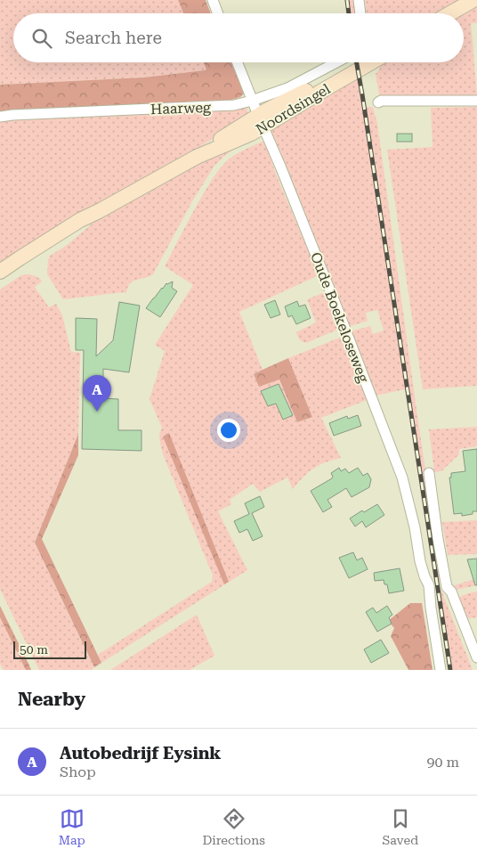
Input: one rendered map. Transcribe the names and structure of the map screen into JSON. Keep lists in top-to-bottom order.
{
  "streets": {
    "main road": ["Noordsingel"],
    "street": ["Haarweg", "Oude Boekeloseweg"]
  },
  "crossings": [
    ["Haarweg", "Oude Boekeloseweg"],
    ["Noordsingel", "Oude Boekeloseweg"]
  ],
  "scale_bar": "50 m",
  "page": {
    "search": "Search here",
    "pins": "A",
    "scale": "50 m",
    "heading": "Nearby",
    "list": [
      {
        "mark": "A",
        "name": "Autobedrijf Eysink",
        "note": "Shop",
        "value": "90 m"
      }
    ],
    "nav": ["Map", "Directions", "Saved"]
  }
}
